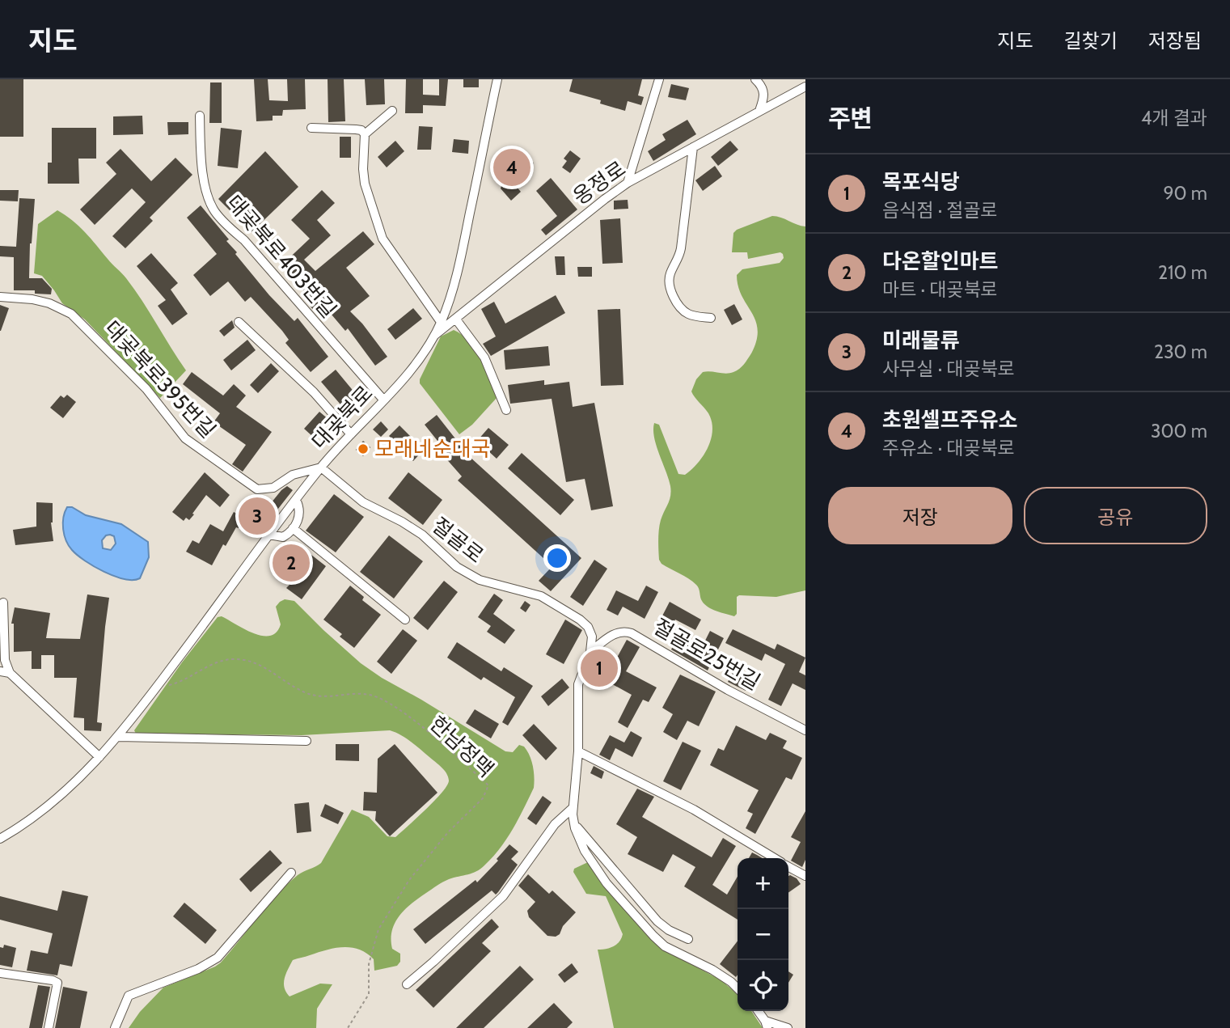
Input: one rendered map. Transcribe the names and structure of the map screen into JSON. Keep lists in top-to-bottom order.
{
  "streets": {
    "street": [
      "옹정로",
      "대곶북로403번길",
      "대곶북로395번길",
      "대곶북로",
      "절골로",
      "절골로25번길"
    ],
    "path": ["한남정맥"]
  },
  "crossings": [
    ["옹정로", "대곶북로"],
    ["대곶북로403번길", "대곶북로"],
    ["대곶북로395번길", "대곶북로"],
    ["대곶북로395번길", "절골로"],
    ["대곶북로", "절골로"],
    ["대곶북로", "한남정맥"],
    ["절골로", "절골로25번길"]
  ],
  "places": ["모래네순대국"],
  "page": {
    "header": "지도",
    "nav": ["지도", "길찾기", "저장됨"],
    "heading": ["주변", "4개 결과"],
    "pins": [
      "4",
      "3",
      "2",
      "1"
    ],
    "list": [
      {
        "mark": "1",
        "name": "목포식당",
        "note": "음식점 · 절골로",
        "value": "90 m"
      },
      {
        "mark": "2",
        "name": "다온할인마트",
        "note": "마트 · 대곶북로",
        "value": "210 m"
      },
      {
        "mark": "3",
        "name": "미래물류",
        "note": "사무실 · 대곶북로",
        "value": "230 m"
      },
      {
        "mark": "4",
        "name": "초원셀프주유소",
        "note": "주유소 · 대곶북로",
        "value": "300 m"
      }
    ],
    "buttons": ["저장", "공유"],
    "map_buttons": ["+", "−"]
  }
}
